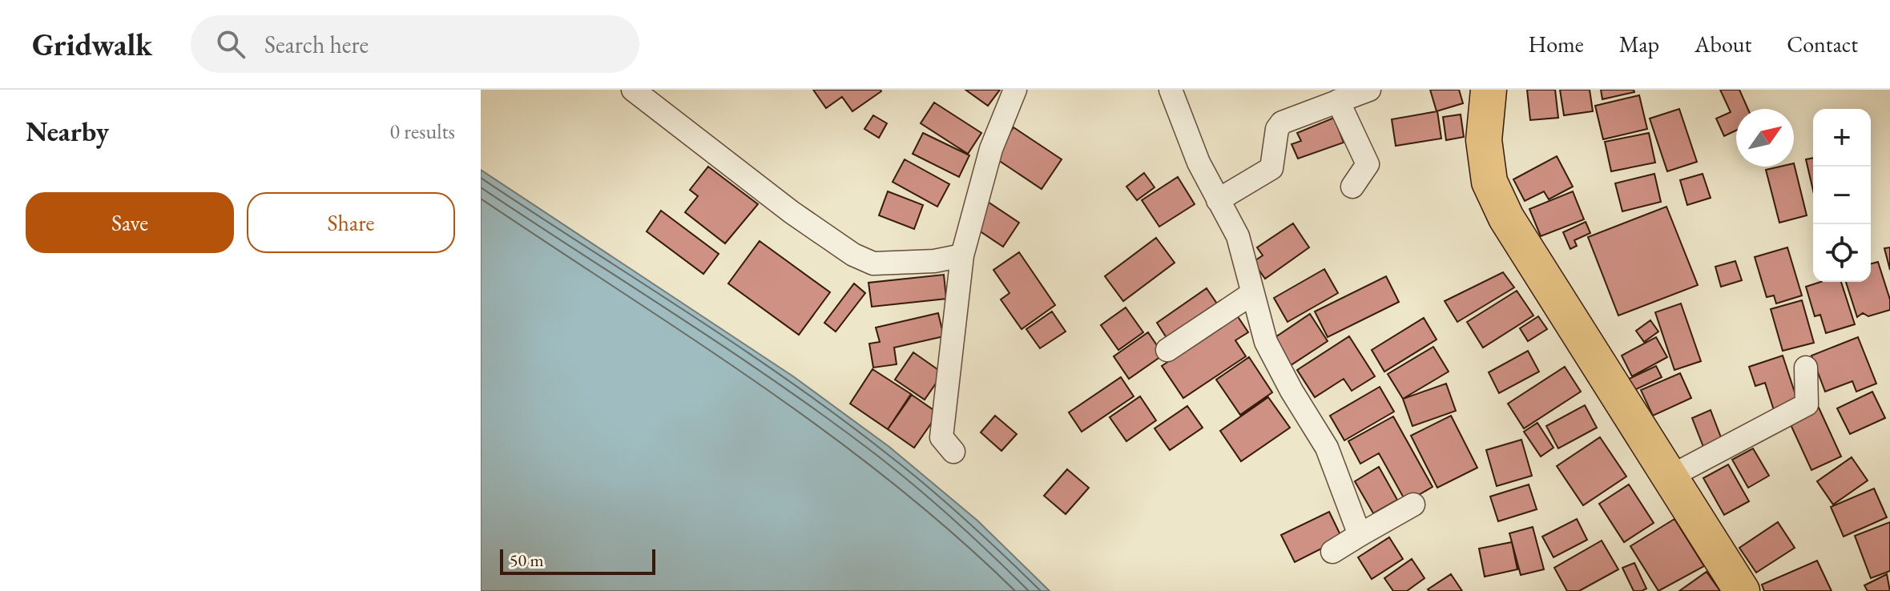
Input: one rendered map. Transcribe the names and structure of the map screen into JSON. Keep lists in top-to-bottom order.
{
  "scale_bar": "50 m",
  "north": "top right",
  "page": {
    "header": "Gridwalk",
    "search": "Search here",
    "nav": [
      "Home",
      "Map",
      "About",
      "Contact"
    ],
    "heading": ["Nearby", "0 results"],
    "map_buttons": ["+", "−"],
    "buttons": ["Save", "Share"],
    "scale": "50 m"
  }
}
